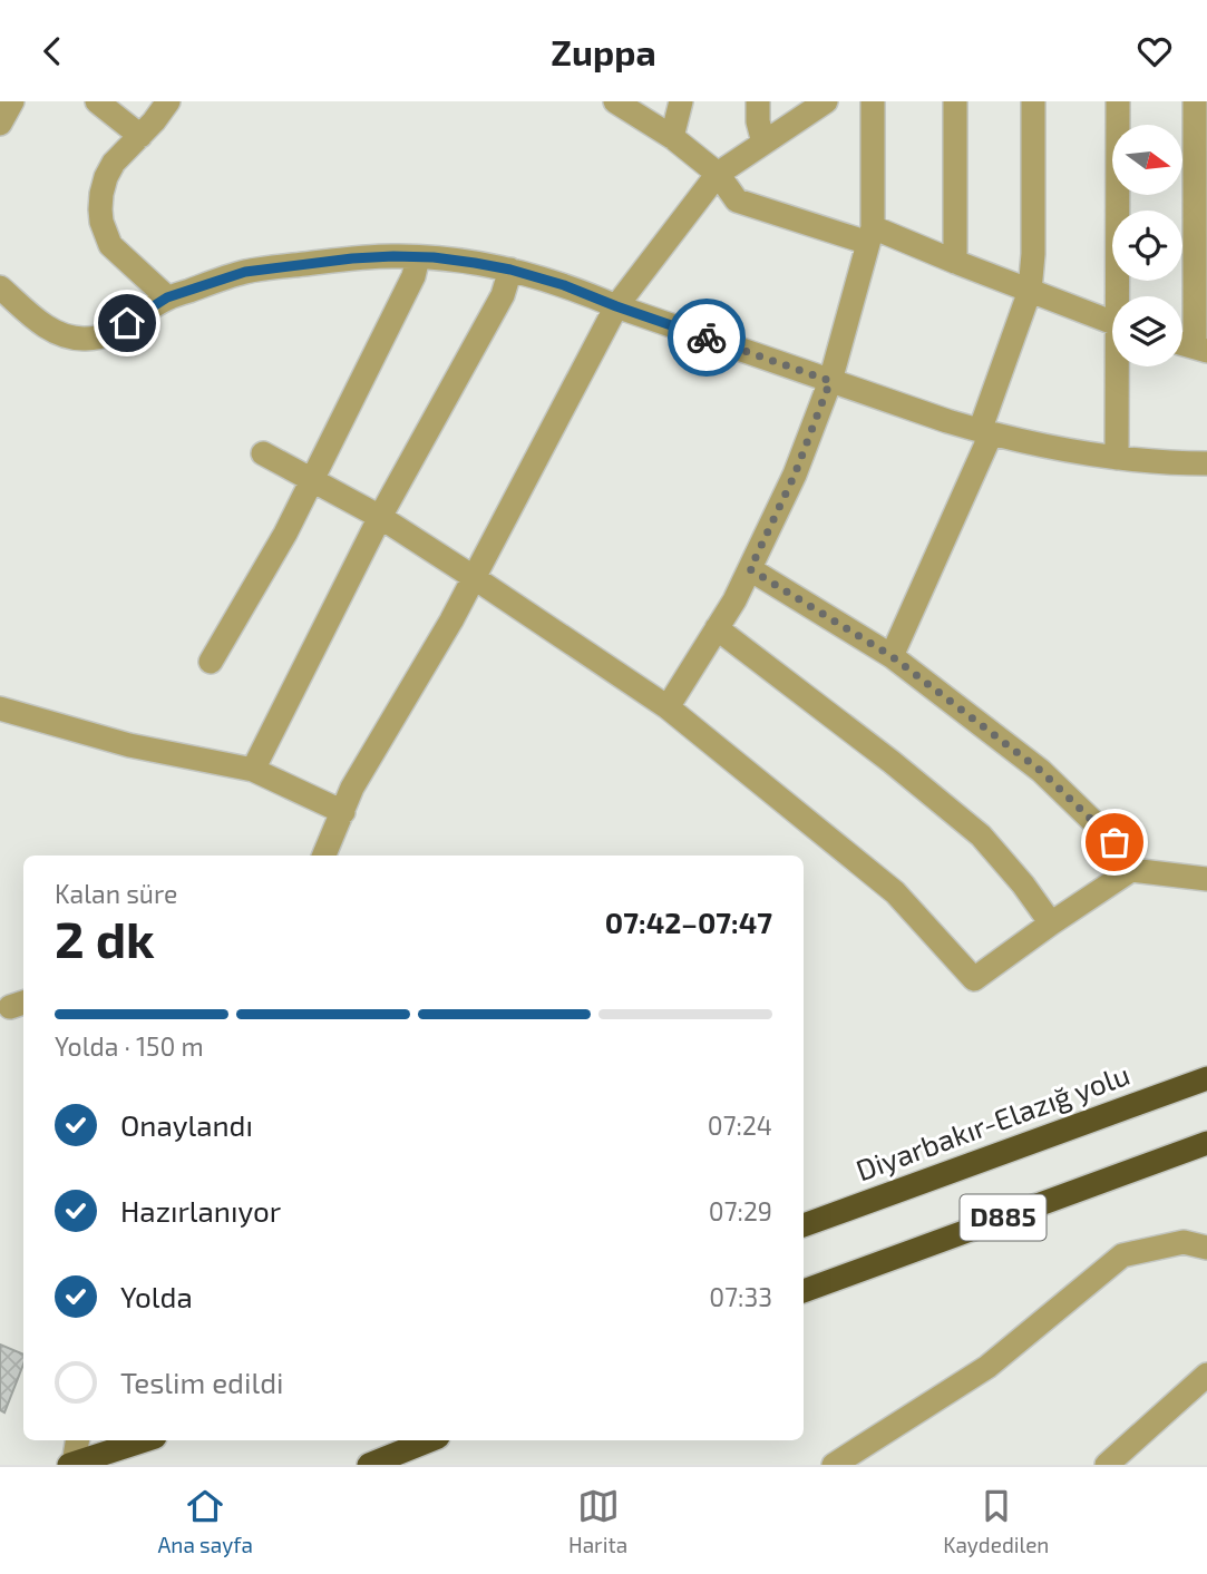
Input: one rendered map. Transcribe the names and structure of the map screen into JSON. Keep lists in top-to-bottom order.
{
  "streets": {
    "highway": ["Diyarbakır-Elazığ yolu", "D885"]
  },
  "north": "right",
  "page": {
    "header": "Zuppa",
    "heading": ["2 dk", "Kalan süre", "07:42–07:47"],
    "bar": "Yolda · 150 m",
    "list": [
      ["Onaylandı", "07:24"],
      ["Hazırlanıyor", "07:29"],
      ["Yolda", "07:33"],
      "Teslim edildi"
    ],
    "tabs": ["Ana sayfa", "Harita", "Kaydedilen"]
  }
}
